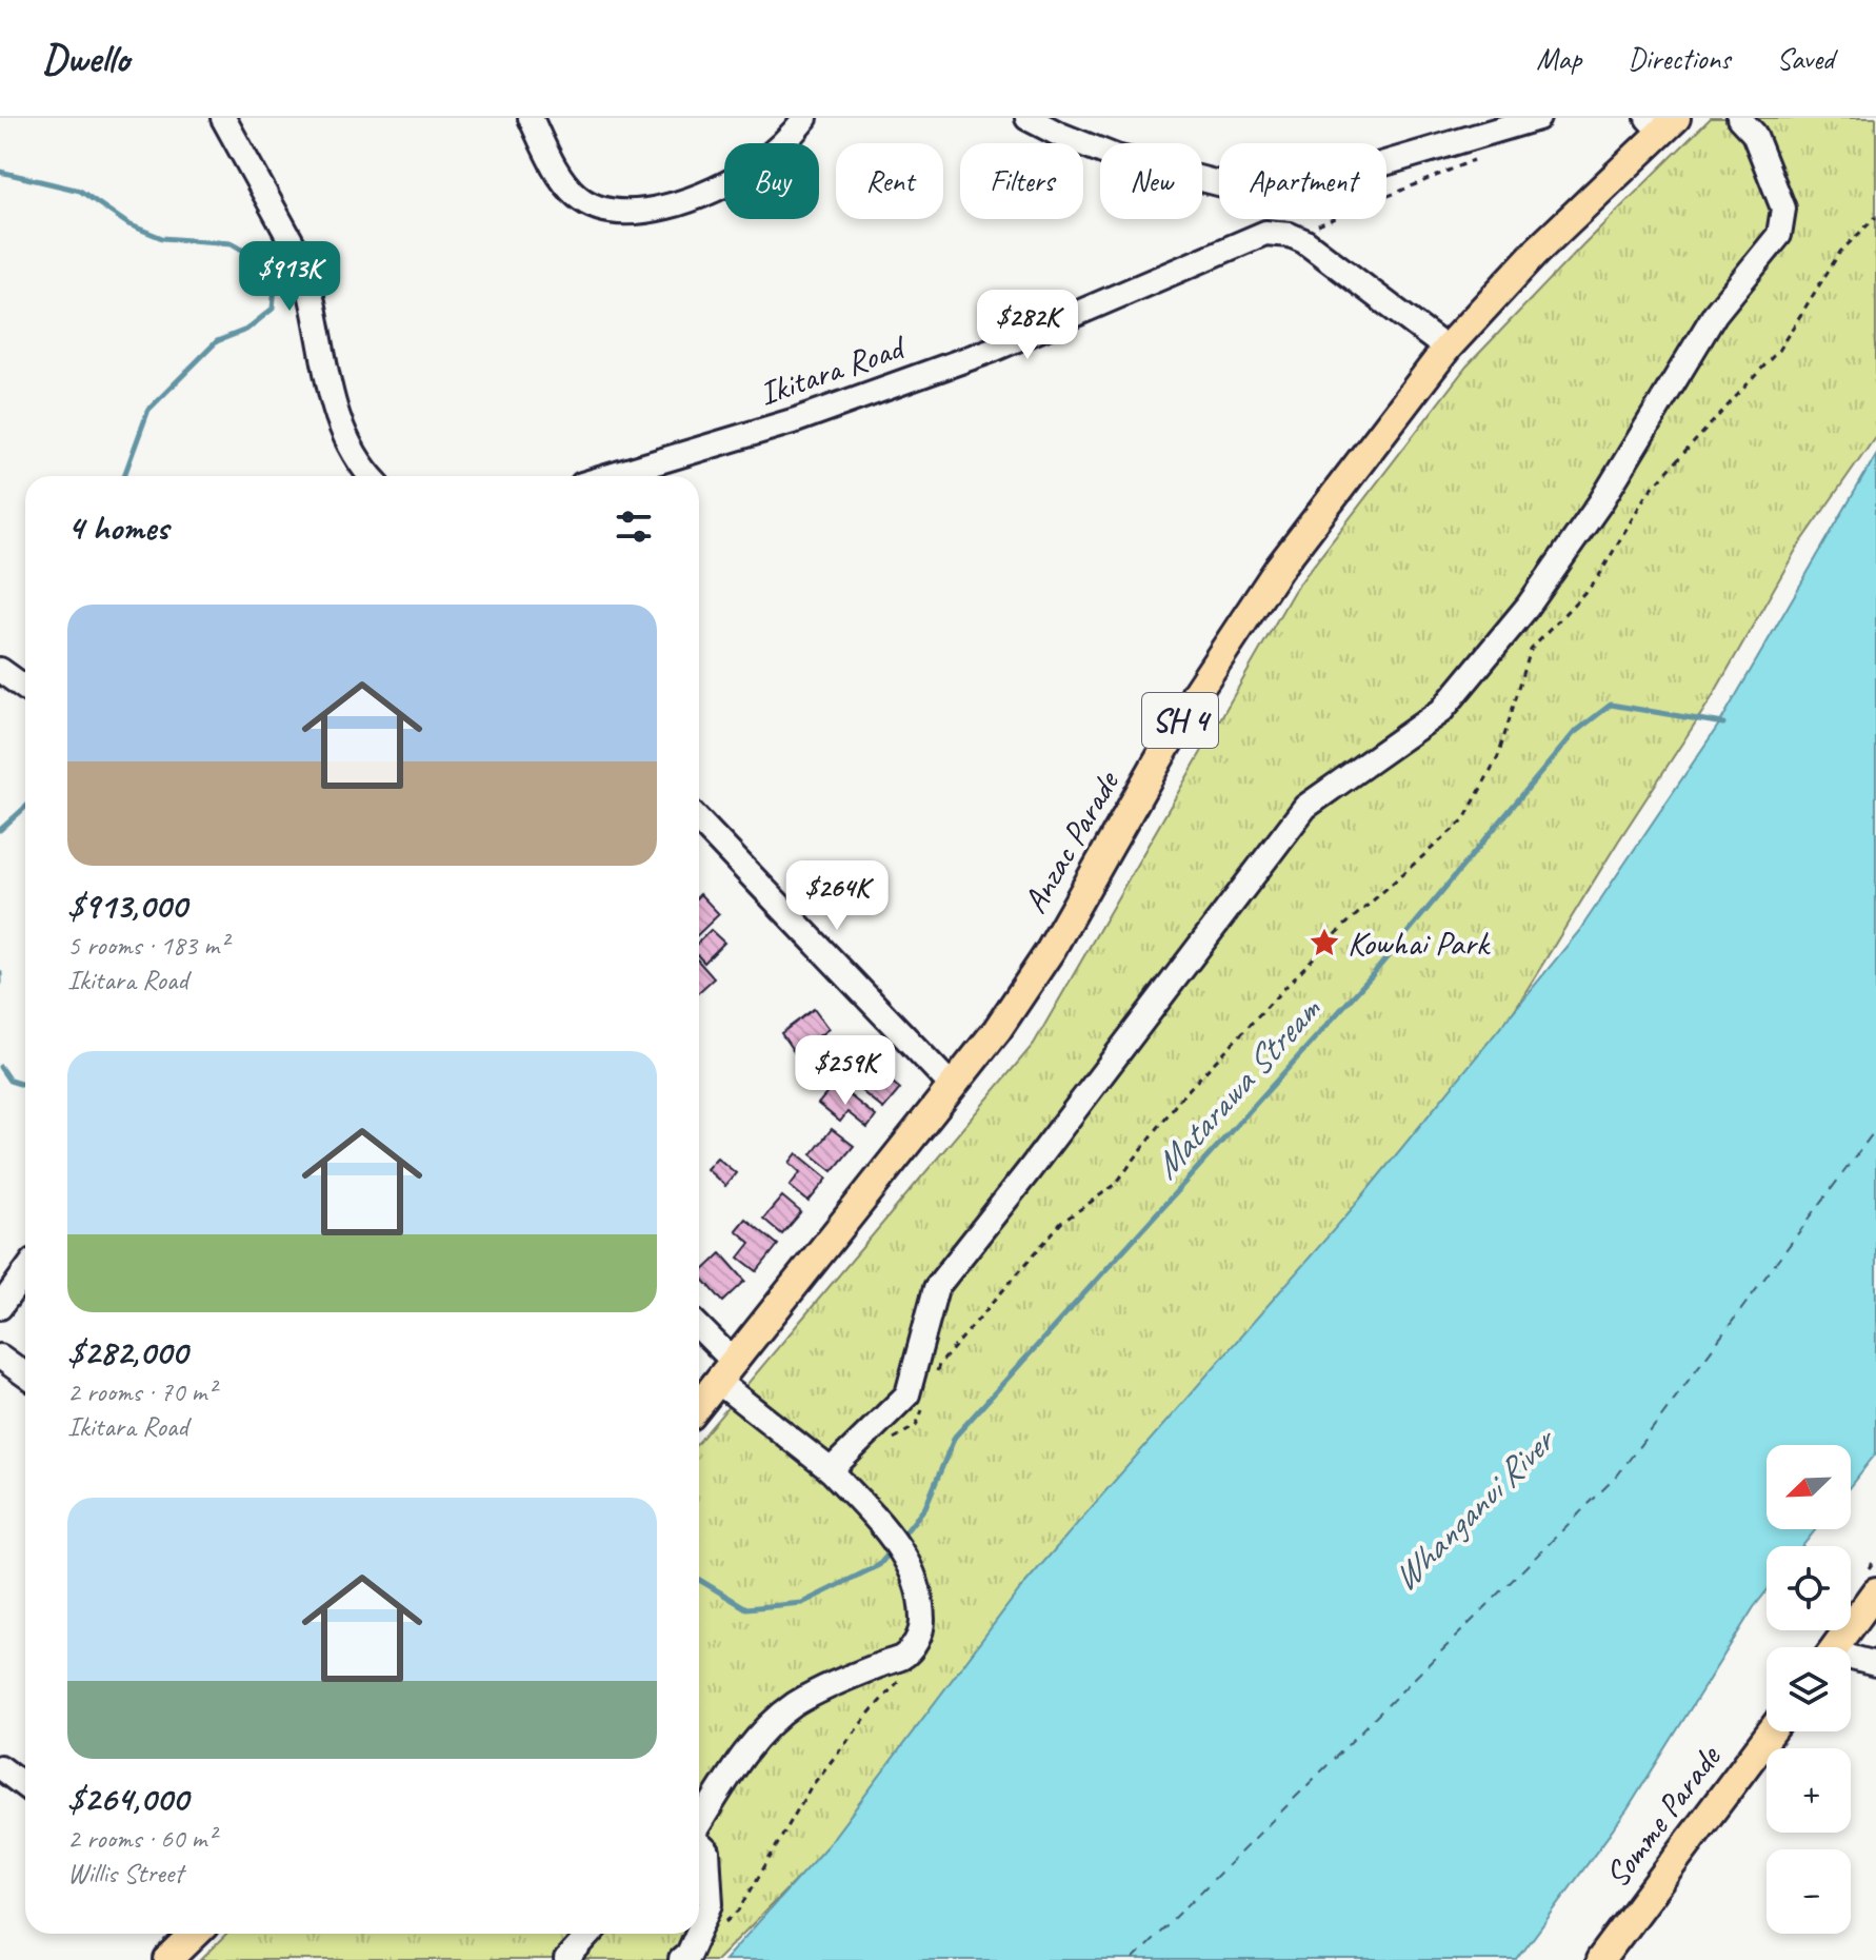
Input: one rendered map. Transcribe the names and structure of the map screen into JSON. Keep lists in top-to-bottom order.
{
  "streets": {
    "main road": ["SH 4", "Anzac Parade", "Somme Parade"],
    "street": ["Ikitara Road"]
  },
  "crossings": [
    ["Ikitara Road", "Anzac Parade"]
  ],
  "water": ["Matarawa Stream", "Whanganui River"],
  "places": {
    "place": ["Kowhai Park"]
  },
  "north": "bottom left",
  "page": {
    "header": "Dwello",
    "nav": ["Map", "Directions", "Saved"],
    "chip": [
      "Buy",
      "Rent",
      "Filters",
      "New",
      "Apartment"
    ],
    "price": [
      "$913K",
      "$282K",
      "$264K",
      "$259K"
    ],
    "heading": "4 homes",
    "list": [
      {
        "name": "$913,000",
        "note": "5 rooms · 183 m² · Ikitara Road"
      },
      {
        "name": "$282,000",
        "note": "2 rooms · 70 m² · Ikitara Road"
      },
      {
        "name": "$264,000",
        "note": "2 rooms · 60 m² · Willis Street"
      }
    ],
    "map_buttons": ["+", "−"]
  }
}
